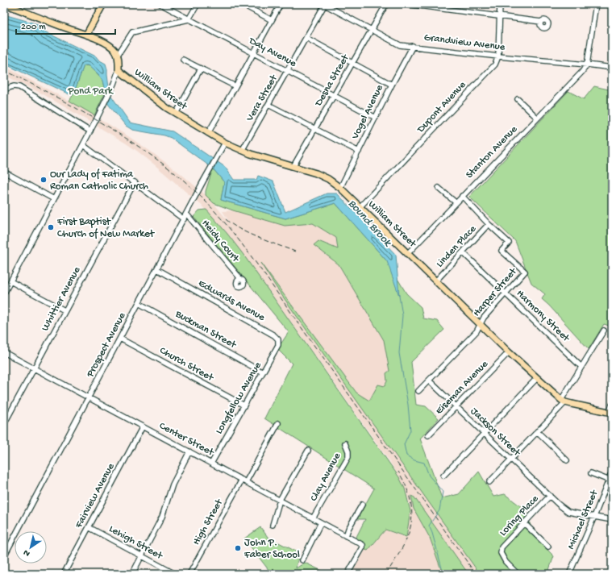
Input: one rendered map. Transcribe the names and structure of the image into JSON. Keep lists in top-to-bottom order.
{
  "streets": {
    "main road": ["William Street"],
    "street": [
      "Grandview Avenue",
      "Day Avenue",
      "Desna Street",
      "Vera Street",
      "Dupont Avenue",
      "Vogel Avenue",
      "Stanton Avenue",
      "Heidy Court",
      "Linden Place",
      "Harper Street",
      "Whittier Avenue",
      "Edwards Avenue",
      "Harmony Street",
      "Buckman Street",
      "Prospect Avenue",
      "Church Street",
      "Eiseman Avenue",
      "Longfellow Avenue",
      "Jackson Street",
      "Center Street",
      "Clay Avenue",
      "Fairview Avenue",
      "Loring Place",
      "Michael Street",
      "High Street",
      "Lehigh Street"
    ]
  },
  "crossings": [
    ["Grandview Avenue", "Desna Street"],
    ["Grandview Avenue", "Vera Street"],
    ["Grandview Avenue", "Dupont Avenue"],
    ["Grandview Avenue", "Vogel Avenue"],
    ["Grandview Avenue", "Stanton Avenue"],
    ["Day Avenue", "Desna Street"],
    ["Day Avenue", "Vera Street"],
    ["Day Avenue", "Vogel Avenue"],
    ["Desna Street", "William Street"],
    ["William Street", "Vera Street"],
    ["William Street", "Dupont Avenue"],
    ["William Street", "Vogel Avenue"],
    ["William Street", "Stanton Avenue"],
    ["William Street", "Linden Place"],
    ["William Street", "Harper Street"],
    ["William Street", "Prospect Avenue"],
    ["William Street", "Eiseman Avenue"],
    ["Stanton Avenue", "Linden Place"],
    ["Heidy Court", "Prospect Avenue"],
    ["Linden Place", "Harper Street"],
    ["Linden Place", "Harmony Street"],
    ["Harper Street", "Harmony Street"],
    ["Harper Street", "Jackson Street"],
    ["Whittier Avenue", "Center Street"],
    ["Edwards Avenue", "Prospect Avenue"],
    ["Edwards Avenue", "Longfellow Avenue"],
    ["Buckman Street", "Prospect Avenue"],
    ["Buckman Street", "Longfellow Avenue"],
    ["Prospect Avenue", "Church Street"],
    ["Prospect Avenue", "Center Street"],
    ["Church Street", "Longfellow Avenue"],
    ["Eiseman Avenue", "Jackson Street"],
    ["Longfellow Avenue", "Center Street"],
    ["Jackson Street", "Loring Place"],
    ["Jackson Street", "Michael Street"],
    ["Center Street", "Clay Avenue"],
    ["Center Street", "Fairview Avenue"],
    ["Center Street", "High Street"],
    ["Fairview Avenue", "Lehigh Street"]
  ],
  "water": ["Bound Brook"],
  "parks": ["Pond Park"],
  "places": ["Our Lady of Fatima Roman Catholic Church", "First Baptist Church of New Market", "John P. Faber School"],
  "scale_bar": "200 m",
  "north": "bottom left"
}
